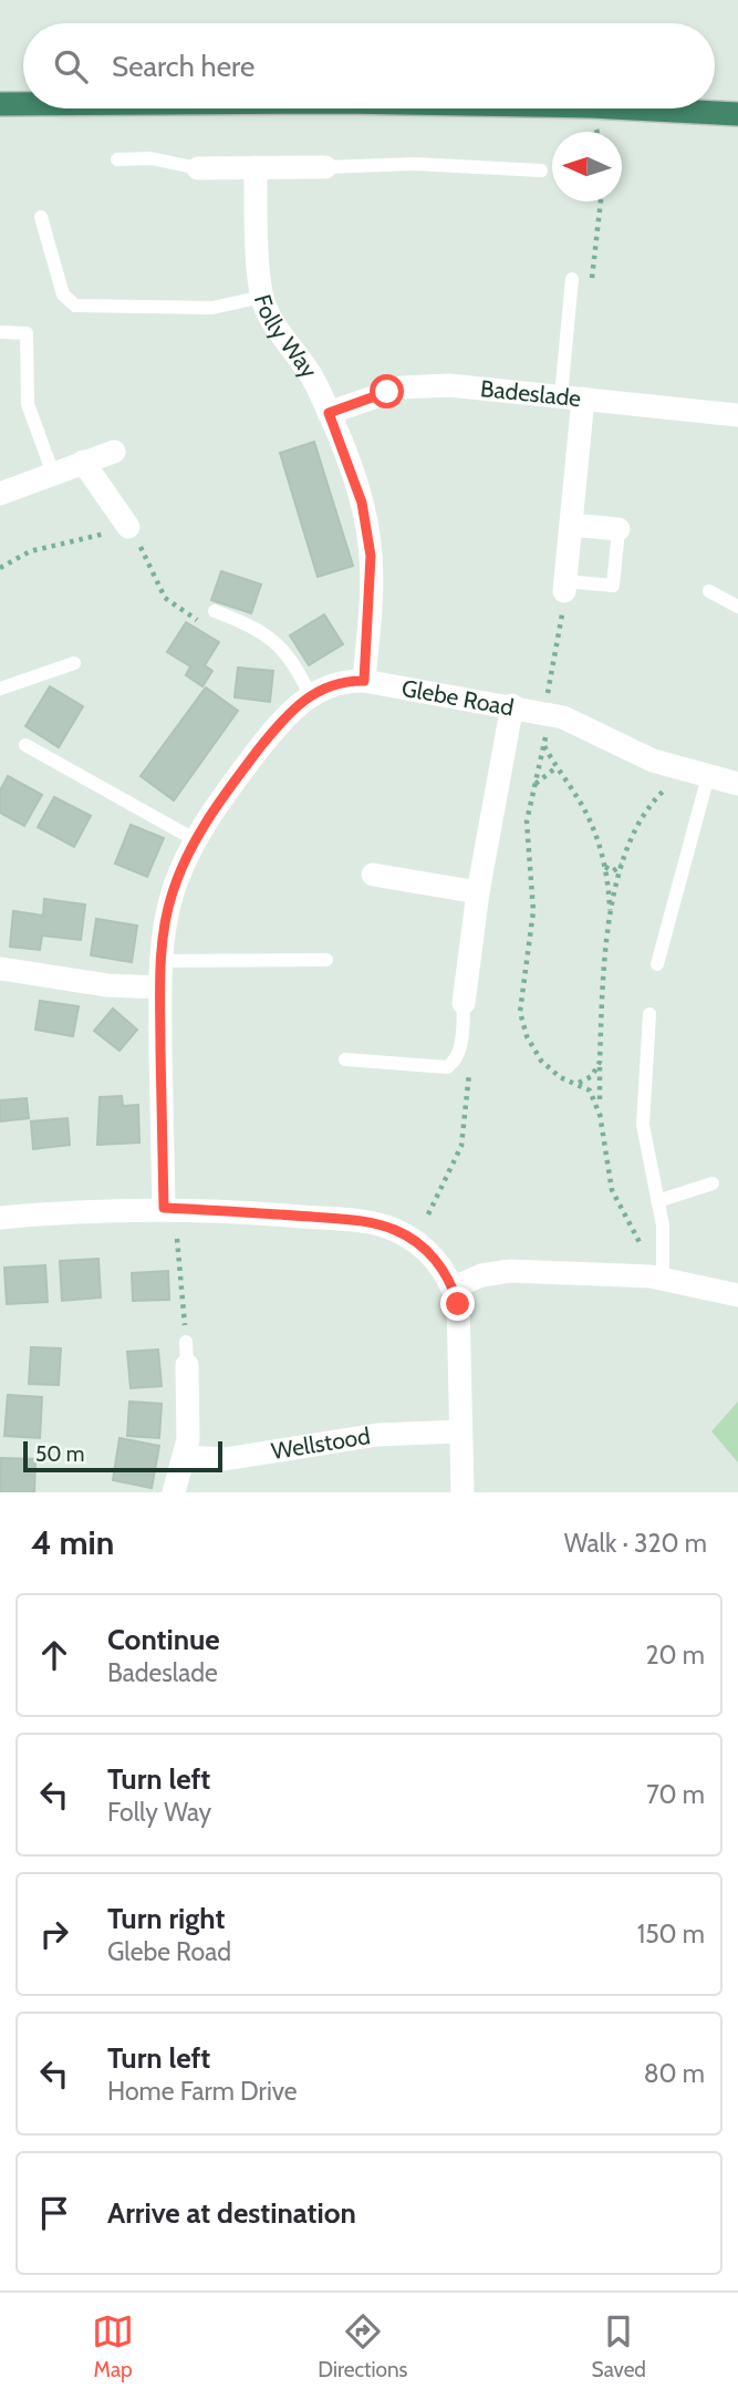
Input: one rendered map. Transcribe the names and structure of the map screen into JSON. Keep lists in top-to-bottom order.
{
  "streets": {
    "street": [
      "Folly Way",
      "Badeslade",
      "Glebe Road",
      "Wellstood"
    ]
  },
  "crossings": [
    ["Folly Way", "Badeslade"],
    ["Folly Way", "Glebe Road"]
  ],
  "scale_bar": "50 m",
  "north": "left",
  "page": {
    "search": "Search here",
    "scale": "50 m",
    "heading": ["4 min", "Walk · 320 m"],
    "list": [
      ["Continue", "Badeslade", "20 m"],
      ["Turn left", "Folly Way", "70 m"],
      ["Turn right", "Glebe Road", "150 m"],
      ["Turn left", "Home Farm Drive", "80 m"],
      "Arrive at destination"
    ],
    "nav": ["Map", "Directions", "Saved"]
  }
}
